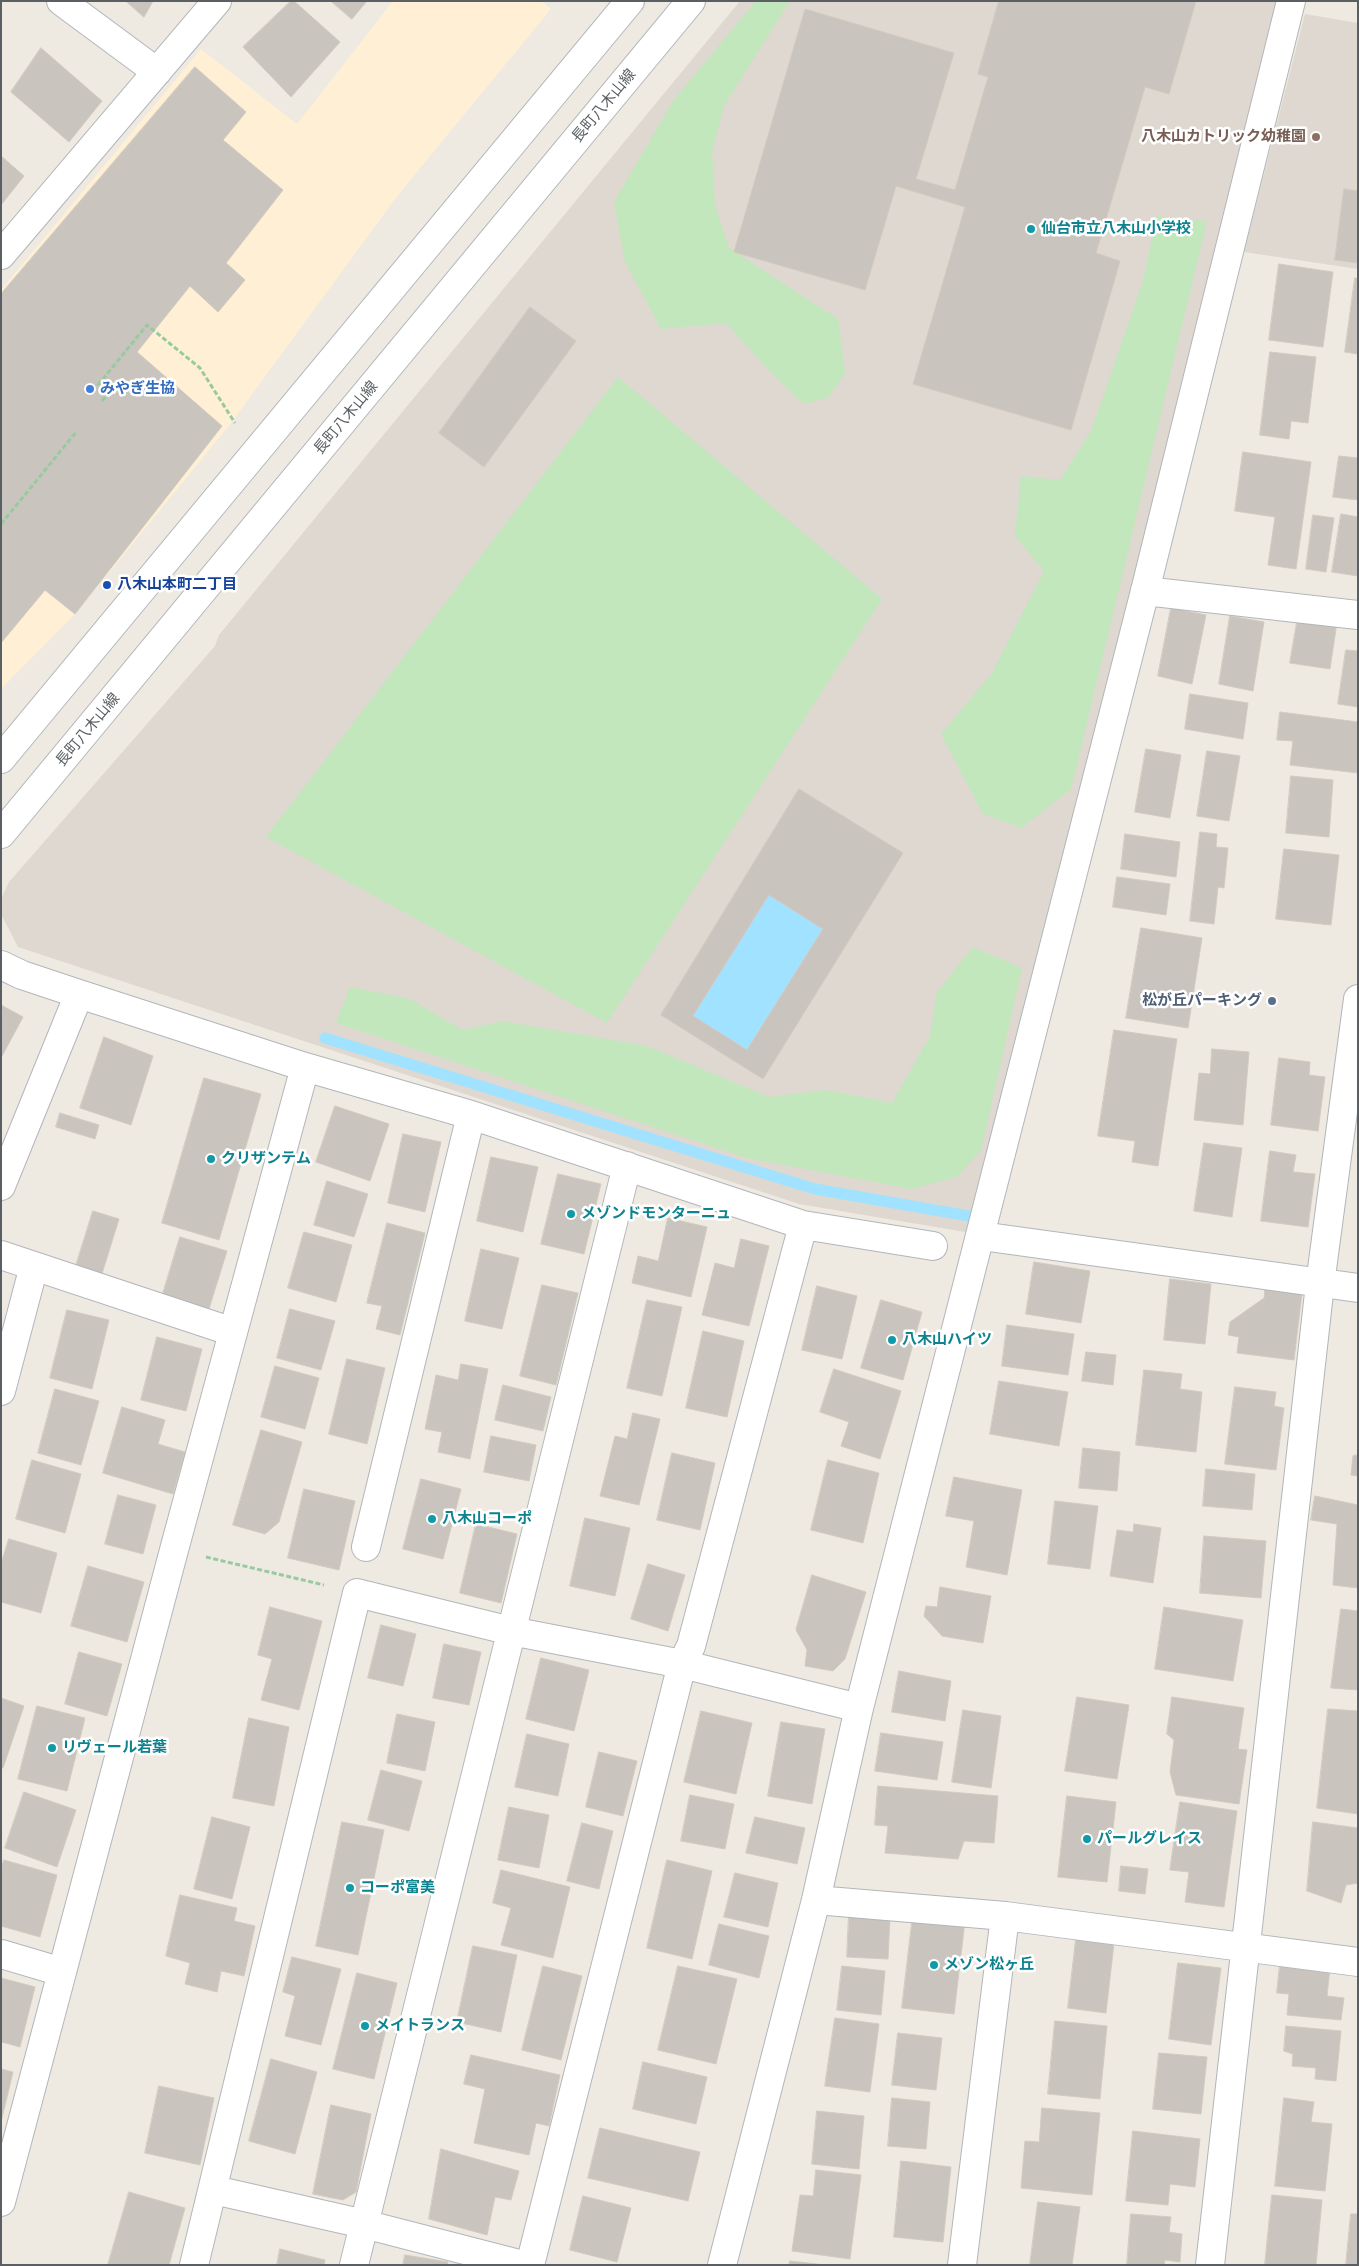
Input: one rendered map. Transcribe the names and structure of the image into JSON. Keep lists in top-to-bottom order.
{
  "streets": {
    "street": ["長町八木山線"]
  },
  "places": [
    "八木山カトリック幼稚園",
    "仙台市立八木山小学校",
    "みやぎ生協",
    "八木山本町二丁目",
    "松が丘パーキング",
    "クリザンテム",
    "メゾンドモンターニュ",
    "八木山ハイツ",
    "八木山コーポ",
    "リヴェール若葉",
    "パールグレイス",
    "コーポ富美",
    "メゾン松ヶ丘",
    "メイトランス"
  ]
}
